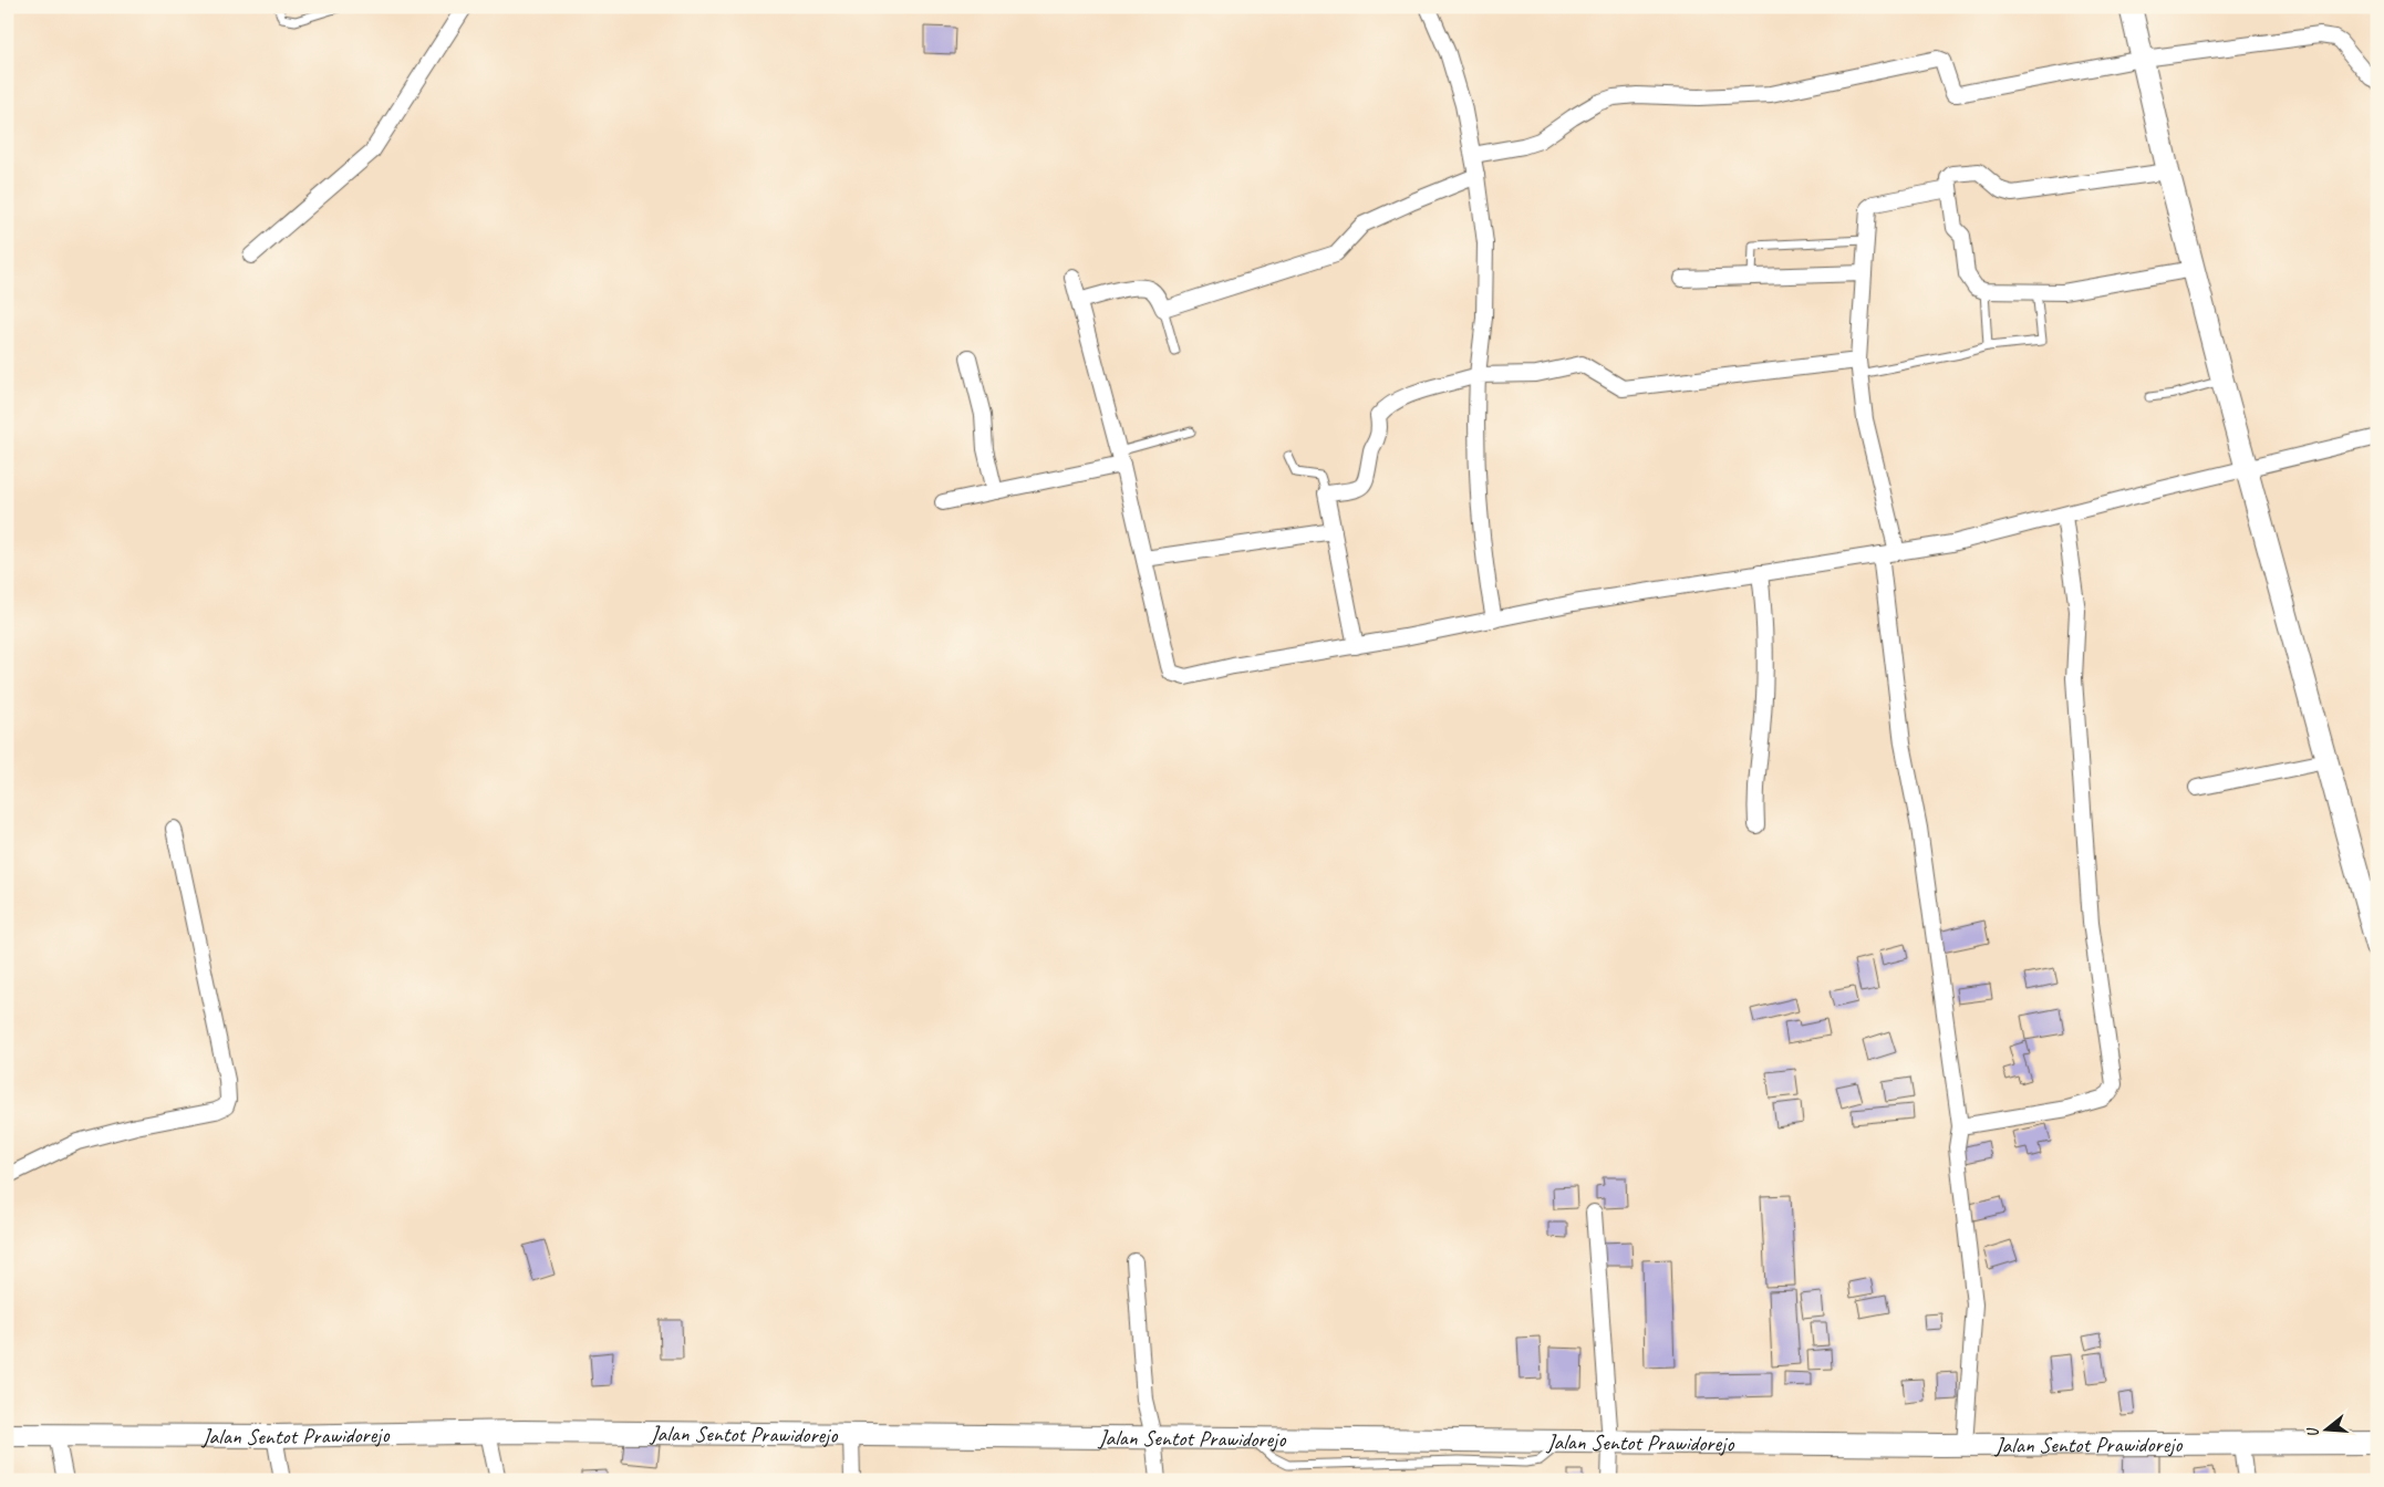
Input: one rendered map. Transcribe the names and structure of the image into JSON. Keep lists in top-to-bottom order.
{
  "streets": {
    "main road": ["Jalan Sentot Prawidorejo"]
  },
  "north": "left"
}
